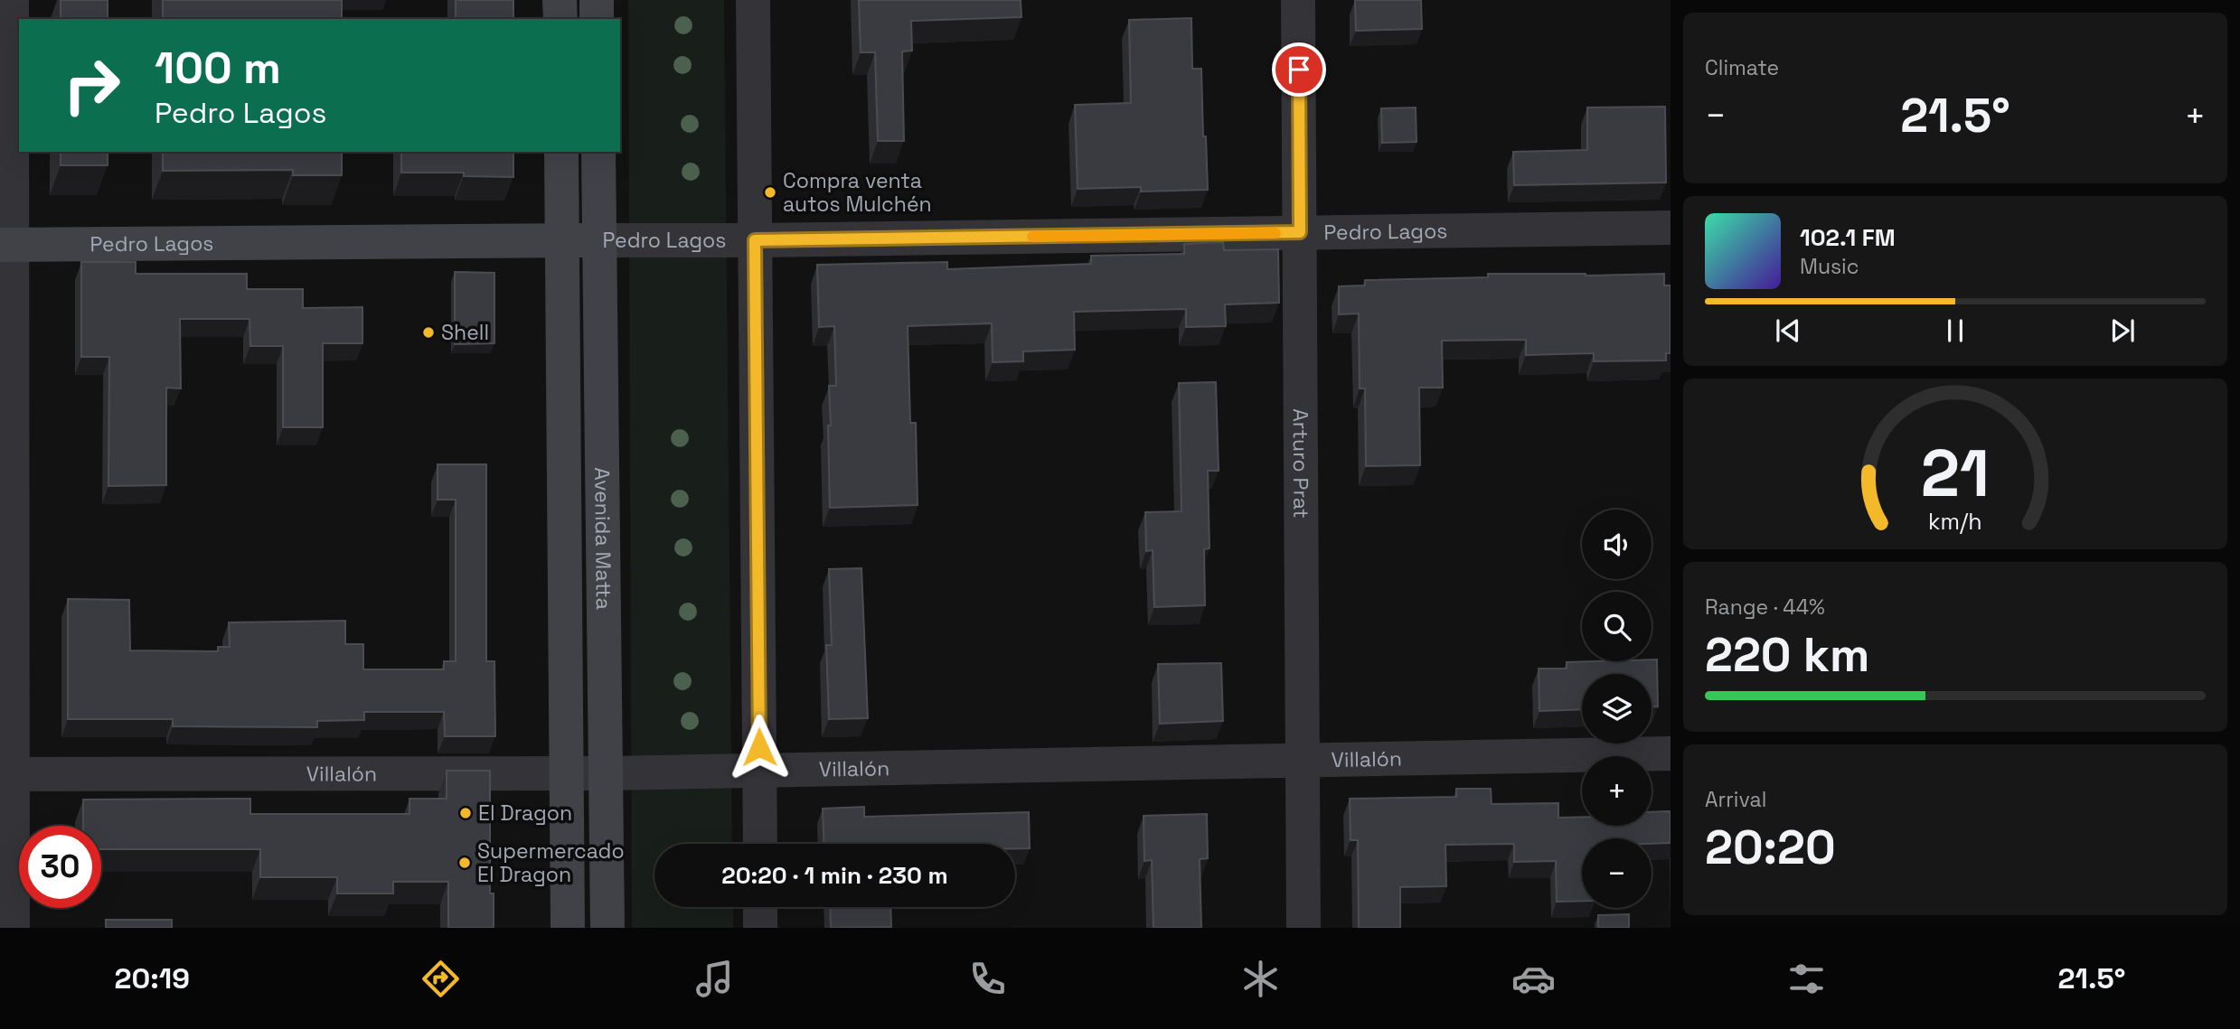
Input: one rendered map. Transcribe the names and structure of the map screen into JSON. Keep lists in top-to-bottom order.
{
  "streets": {
    "main road": ["Pedro Lagos", "Avenida Matta"],
    "street": ["Arturo Prat", "Villalón"]
  },
  "crossings": [
    ["Pedro Lagos", "Arturo Prat"],
    ["Pedro Lagos", "Avenida Matta"],
    ["Arturo Prat", "Villalón"],
    ["Avenida Matta", "Villalón"]
  ],
  "places": [
    "Compra venta autos Mulchén",
    "Shell",
    "El Dragon",
    "Supermercado El Dragon"
  ],
  "page": {
    "tile": [
      "Climate",
      ["Range · 44%", "220 km"],
      ["Arrival", "20:20"]
    ],
    "turn": ["100 m", "Pedro Lagos"],
    "heat": ["−", "21.5°", "+"],
    "song": ["102.1 FM", "Music"],
    "map_buttons": ["+", "−"],
    "limit": "30",
    "trip": "20:20 · 1 min · 230 m",
    "tabs": ["20:19", "21.5°"],
    "gauge": ["21", "km/h"]
  }
}
